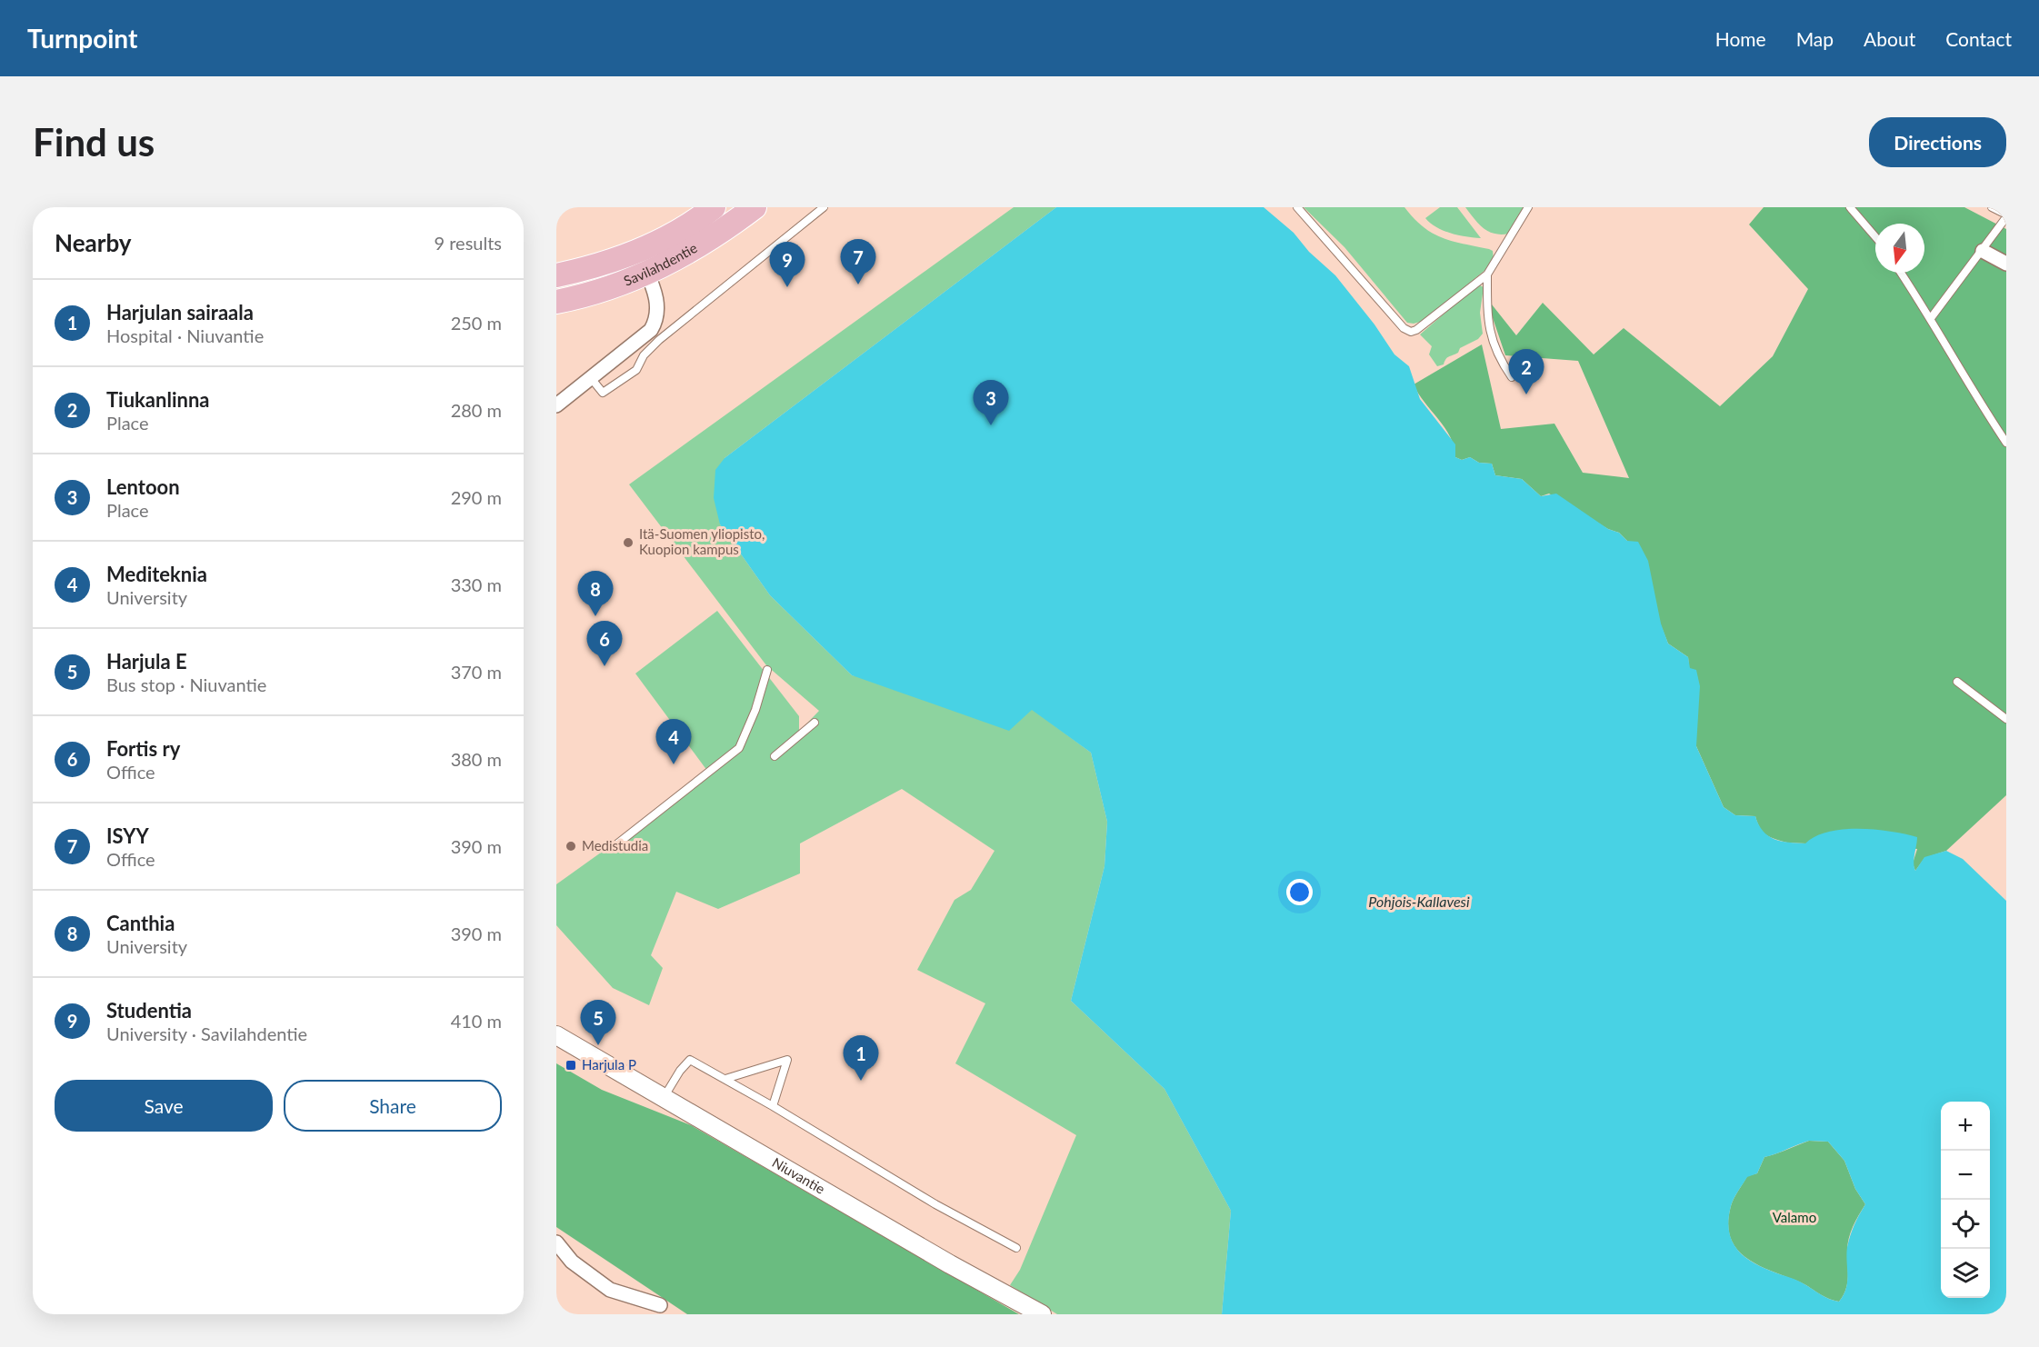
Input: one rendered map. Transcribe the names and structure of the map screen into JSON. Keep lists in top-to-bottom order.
{
  "streets": {
    "main road": ["Savilahdentie"],
    "street": ["Niuvantie"]
  },
  "water": ["Pohjois-Kallavesi"],
  "parks": ["Valamo"],
  "places": {
    "other": ["Itä-Suomen yliopisto, Kuopion kampus", "Medistudia"],
    "transit": ["Harjula P"]
  },
  "north": "bottom",
  "page": {
    "header": "Turnpoint",
    "nav": [
      "Home",
      "Map",
      "About",
      "Contact"
    ],
    "buttons": [
      "Directions",
      ["Save", "Share"]
    ],
    "title": "Find us",
    "heading": ["Nearby", "9 results"],
    "pins": [
      "7",
      "9",
      "2",
      "3",
      "8",
      "6",
      "4",
      "5",
      "1"
    ],
    "list": [
      {
        "mark": "1",
        "name": "Harjulan sairaala",
        "note": "Hospital · Niuvantie",
        "value": "250 m"
      },
      {
        "mark": "2",
        "name": "Tiukanlinna",
        "note": "Place",
        "value": "280 m"
      },
      {
        "mark": "3",
        "name": "Lentoon",
        "note": "Place",
        "value": "290 m"
      },
      {
        "mark": "4",
        "name": "Mediteknia",
        "note": "University",
        "value": "330 m"
      },
      {
        "mark": "5",
        "name": "Harjula E",
        "note": "Bus stop · Niuvantie",
        "value": "370 m"
      },
      {
        "mark": "6",
        "name": "Fortis ry",
        "note": "Office",
        "value": "380 m"
      },
      {
        "mark": "7",
        "name": "ISYY",
        "note": "Office",
        "value": "390 m"
      },
      {
        "mark": "8",
        "name": "Canthia",
        "note": "University",
        "value": "390 m"
      },
      {
        "mark": "9",
        "name": "Studentia",
        "note": "University · Savilahdentie",
        "value": "410 m"
      }
    ],
    "map_buttons": ["+", "−"]
  }
}
